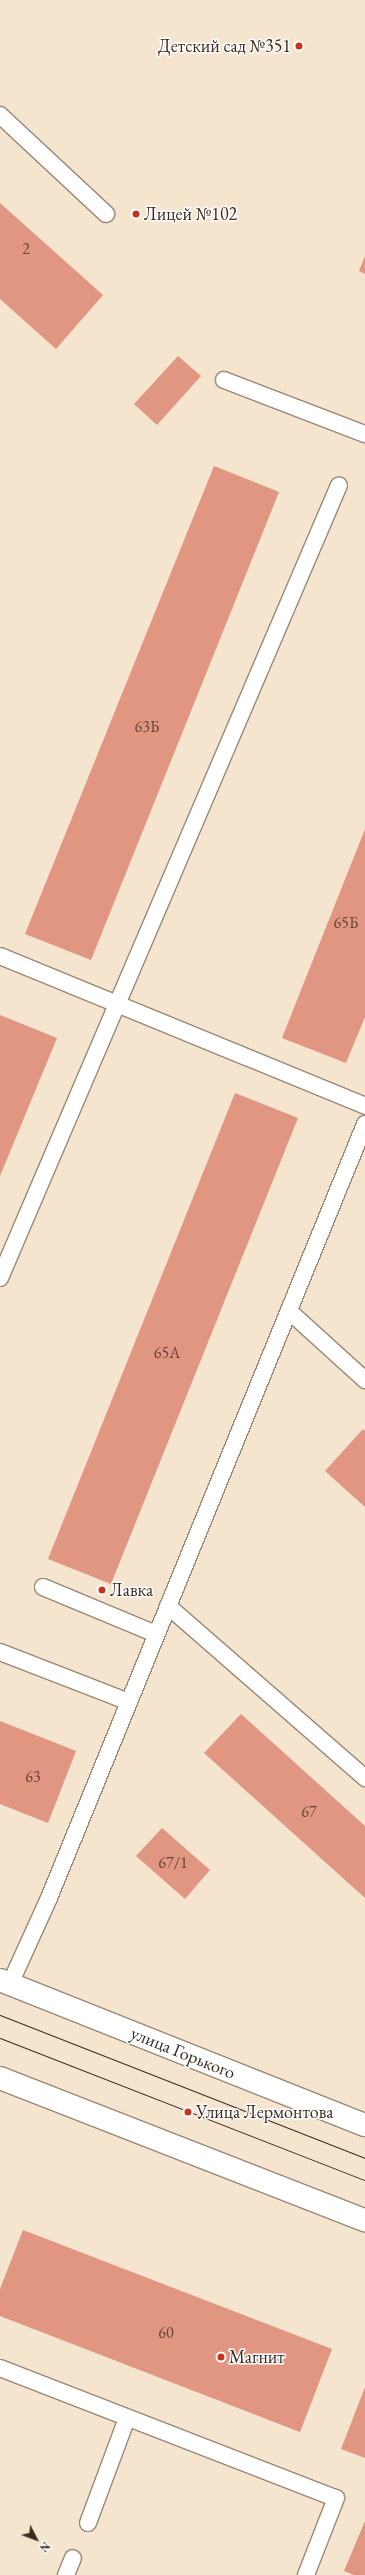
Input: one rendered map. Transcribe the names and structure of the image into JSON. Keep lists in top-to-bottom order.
{
  "streets": {
    "main road": ["улица Горького"]
  },
  "places": [
    "Детский сад №351",
    "Лицей №102",
    "Лавка",
    "Улица Лермонтова",
    "Магнит"
  ],
  "house_numbers": [
    "2",
    "63Б",
    "65Б",
    "65А",
    "63",
    "67",
    "67/1",
    "60"
  ],
  "north": "bottom right"
}
